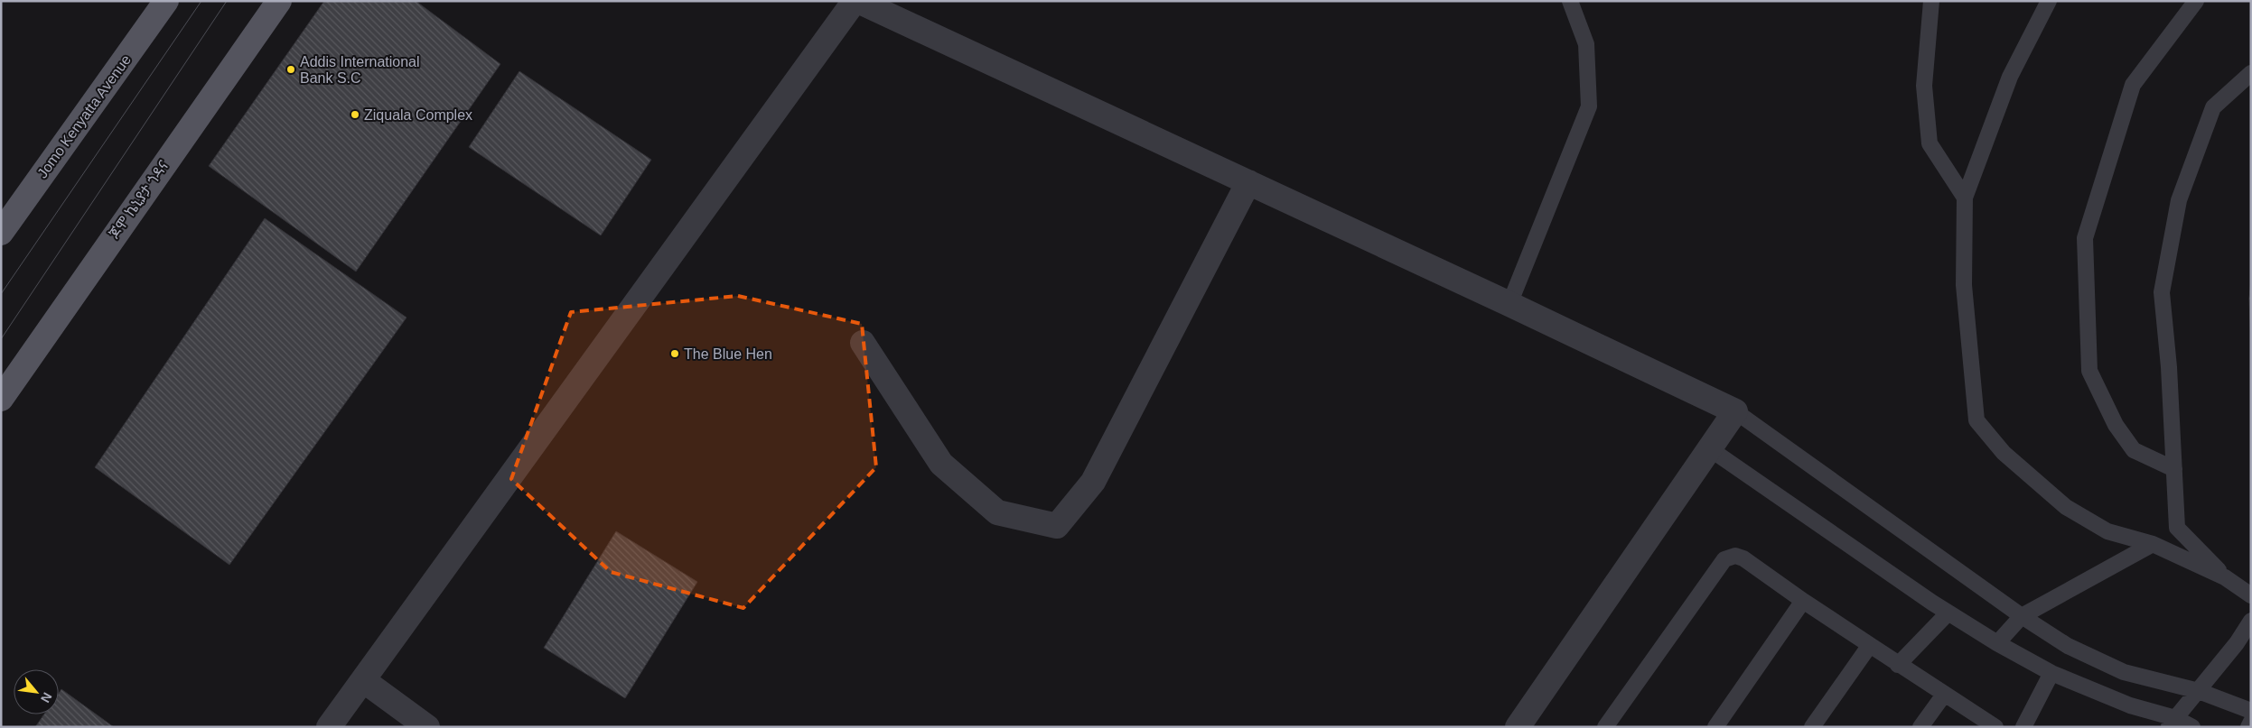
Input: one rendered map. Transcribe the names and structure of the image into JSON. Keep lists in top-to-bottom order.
{
  "streets": {
    "main road": ["Jomo Kenyatta Avenue", "ጆሞ ኬኒያታ ጎዳና"]
  },
  "places": ["Addis International Bank S.C", "Ziquala Complex", "The Blue Hen"],
  "north": "bottom right"
}
